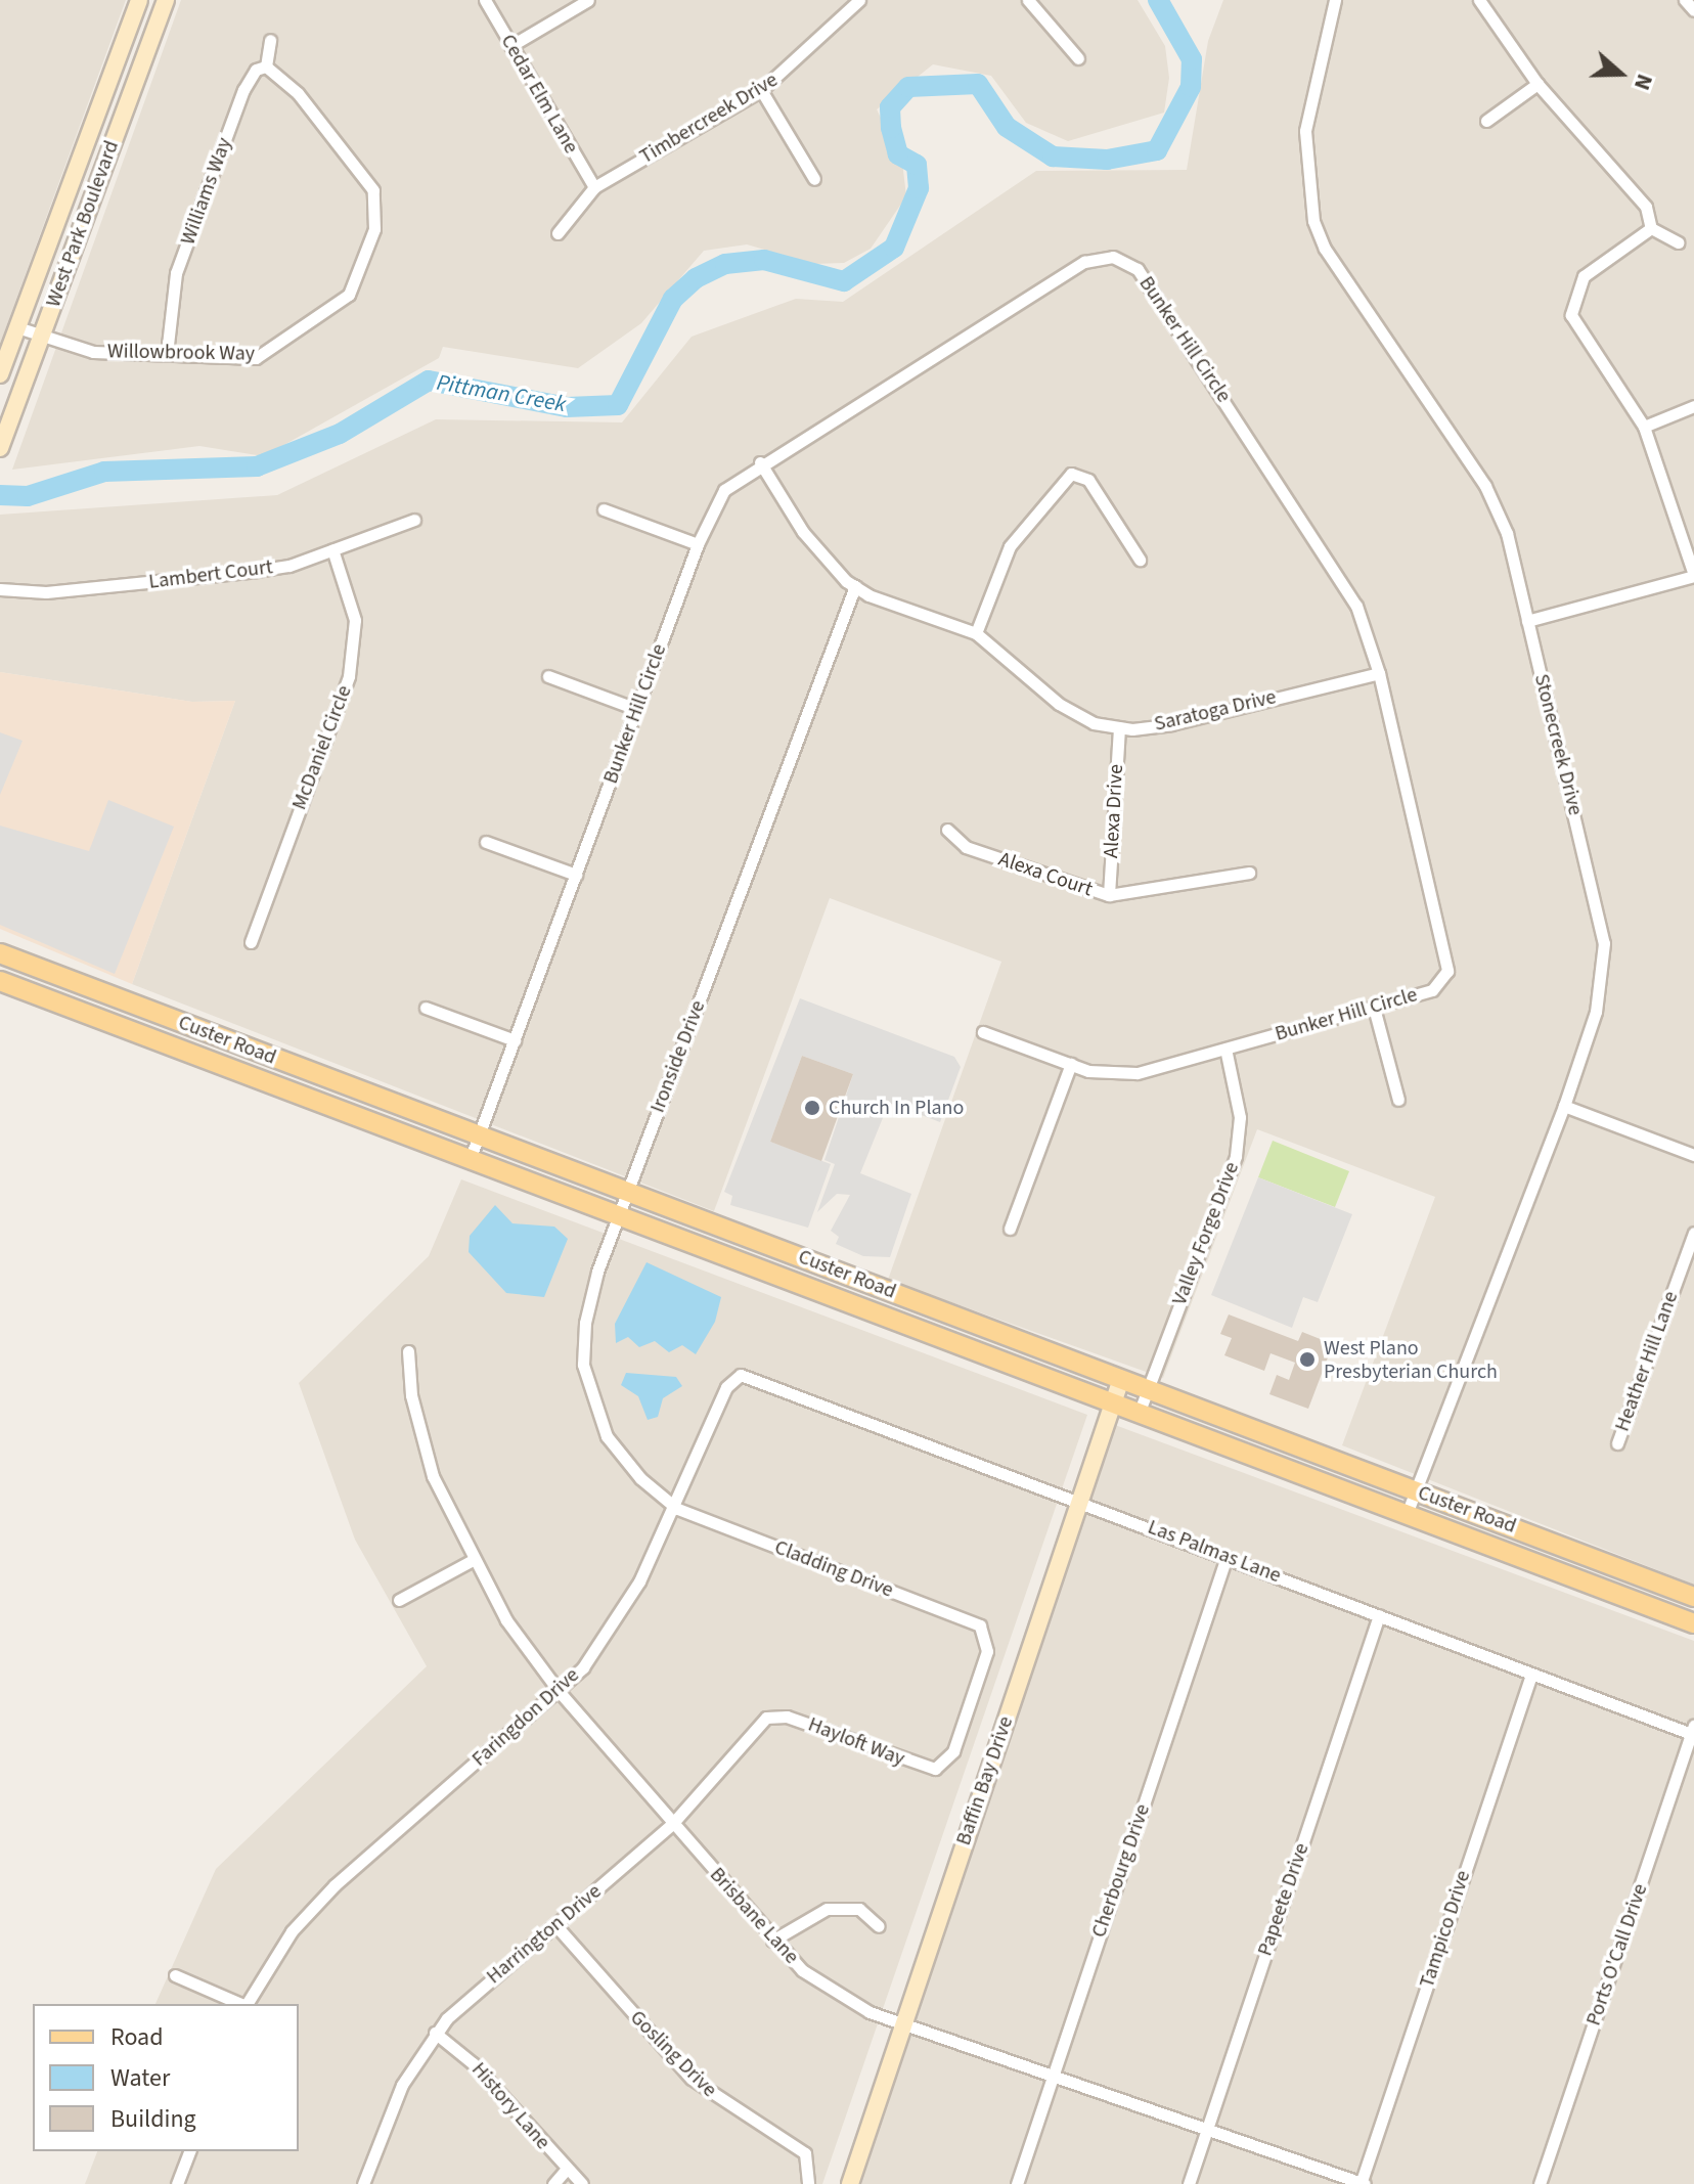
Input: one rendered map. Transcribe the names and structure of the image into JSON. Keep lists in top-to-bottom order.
{
  "streets": {
    "main road": ["West Park Boulevard", "Custer Road", "Baffin Bay Drive"],
    "street": [
      "Cedar Elm Lane",
      "Timbercreek Drive",
      "Williams Way",
      "Bunker Hill Circle",
      "Willowbrook Way",
      "Lambert Court",
      "Saratoga Drive",
      "Stonecreek Drive",
      "McDaniel Circle",
      "Alexa Drive",
      "Alexa Court",
      "Ironside Drive",
      "Valley Forge Drive",
      "Heather Hill Lane",
      "Las Palmas Lane",
      "Cladding Drive",
      "Faringdon Drive",
      "Hayloft Way",
      "Cherbourg Drive",
      "Papeete Drive",
      "Brisbane Lane",
      "Tampico Drive",
      "Harrington Drive",
      "Ports O'Call Drive",
      "Gosling Drive",
      "History Lane"
    ]
  },
  "crossings": [
    ["Cedar Elm Lane", "Timbercreek Drive"],
    ["Williams Way", "Willowbrook Way"],
    ["West Park Boulevard", "Willowbrook Way"],
    ["Bunker Hill Circle", "Saratoga Drive"],
    ["Bunker Hill Circle", "Custer Road"],
    ["Bunker Hill Circle", "Valley Forge Drive"],
    ["Lambert Court", "McDaniel Circle"],
    ["Saratoga Drive", "Alexa Drive"],
    ["Saratoga Drive", "Ironside Drive"],
    ["Stonecreek Drive", "Custer Road"],
    ["Alexa Drive", "Alexa Court"],
    ["Custer Road", "Ironside Drive"],
    ["Custer Road", "Valley Forge Drive"],
    ["Custer Road", "Baffin Bay Drive"],
    ["Ironside Drive", "Cladding Drive"],
    ["Ironside Drive", "Faringdon Drive"],
    ["Las Palmas Lane", "Faringdon Drive"],
    ["Las Palmas Lane", "Baffin Bay Drive"],
    ["Las Palmas Lane", "Cherbourg Drive"],
    ["Las Palmas Lane", "Papeete Drive"],
    ["Las Palmas Lane", "Tampico Drive"],
    ["Las Palmas Lane", "Ports O'Call Drive"],
    ["Cladding Drive", "Faringdon Drive"],
    ["Cladding Drive", "Hayloft Way"],
    ["Faringdon Drive", "Brisbane Lane"],
    ["Hayloft Way", "Harrington Drive"],
    ["Baffin Bay Drive", "Brisbane Lane"],
    ["Cherbourg Drive", "Brisbane Lane"],
    ["Papeete Drive", "Brisbane Lane"],
    ["Brisbane Lane", "Tampico Drive"],
    ["Brisbane Lane", "Harrington Drive"],
    ["Harrington Drive", "Gosling Drive"],
    ["Harrington Drive", "History Lane"]
  ],
  "water": ["Pittman Creek"],
  "places": ["Church In Plano", "West Plano Presbyterian Church"],
  "legend": ["Road", "Water", "Building"],
  "north": "right"
}
